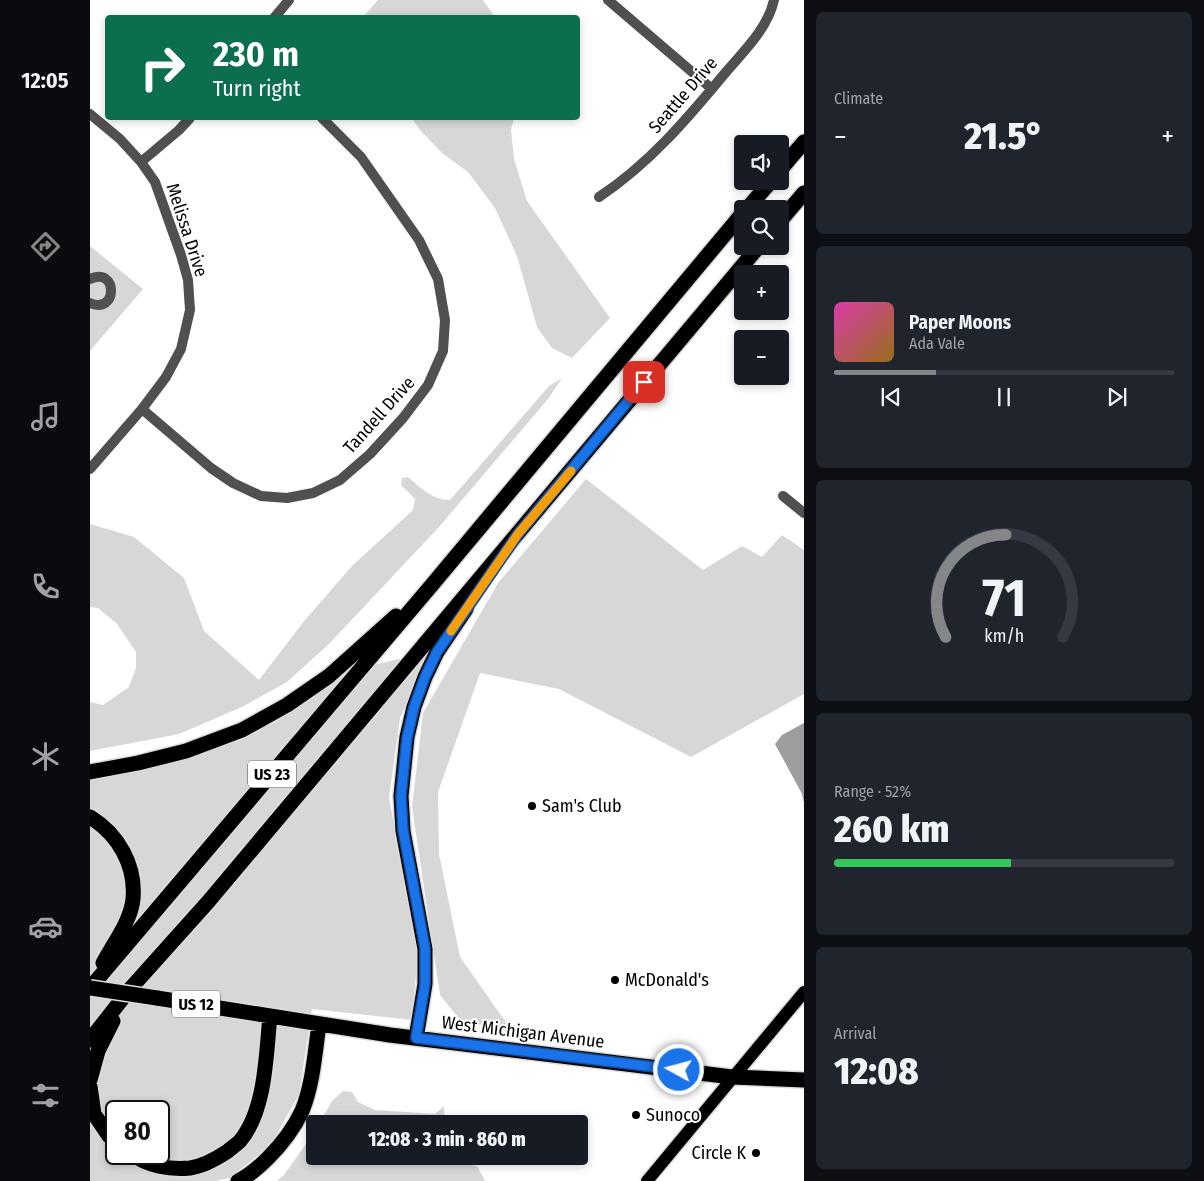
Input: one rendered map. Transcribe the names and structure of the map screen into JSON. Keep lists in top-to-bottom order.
{
  "streets": {
    "highway": ["US 23", "US 12", "West Michigan Avenue"],
    "street": ["Seattle Drive", "Melissa Drive", "Tandell Drive"]
  },
  "crossings": [
    ["Melissa Drive", "Tandell Drive"],
    ["US 23", "West Michigan Avenue"]
  ],
  "places": [
    "Sam's Club",
    "McDonald's",
    "Sunoco",
    "Circle K"
  ],
  "page": {
    "tabs": "12:05",
    "tile": [
      "Climate",
      ["Range · 52%", "260 km"],
      ["Arrival", "12:08"]
    ],
    "turn": ["230 m", "Turn right"],
    "heat": ["−", "21.5°", "+"],
    "map_buttons": ["+", "−"],
    "song": ["Paper Moons", "Ada Vale"],
    "limit": "80",
    "trip": "12:08 · 3 min · 860 m",
    "gauge": ["71", "km/h"]
  }
}
